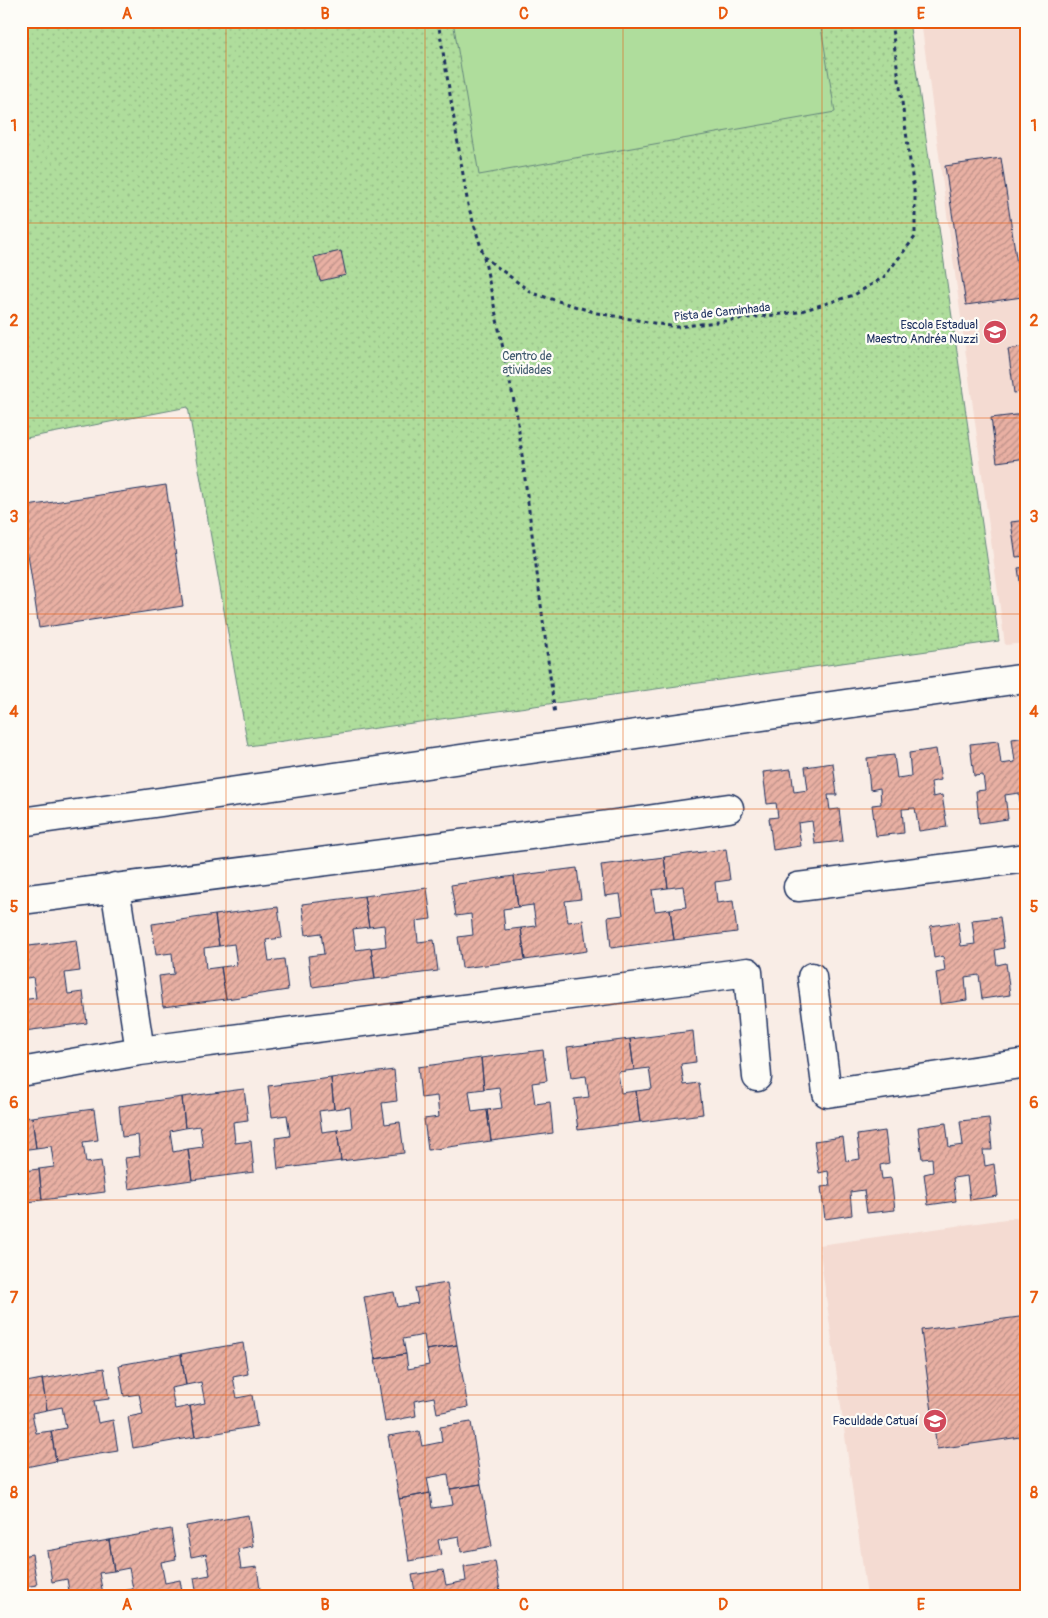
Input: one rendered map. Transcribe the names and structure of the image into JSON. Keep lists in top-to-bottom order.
{
  "streets": {
    "path": ["Pista de Caminhada"]
  },
  "parks": ["Centro de atividades"],
  "places": {
    "school or university": ["Escola Estadual Maestro Andréa Nuzzi", "Faculdade Catuaí"]
  },
  "grid": {
    "columns": [
      "A",
      "B",
      "C",
      "D",
      "E"
    ],
    "rows": [
      "1",
      "2",
      "3",
      "4",
      "5",
      "6",
      "7",
      "8"
    ]
  }
}
